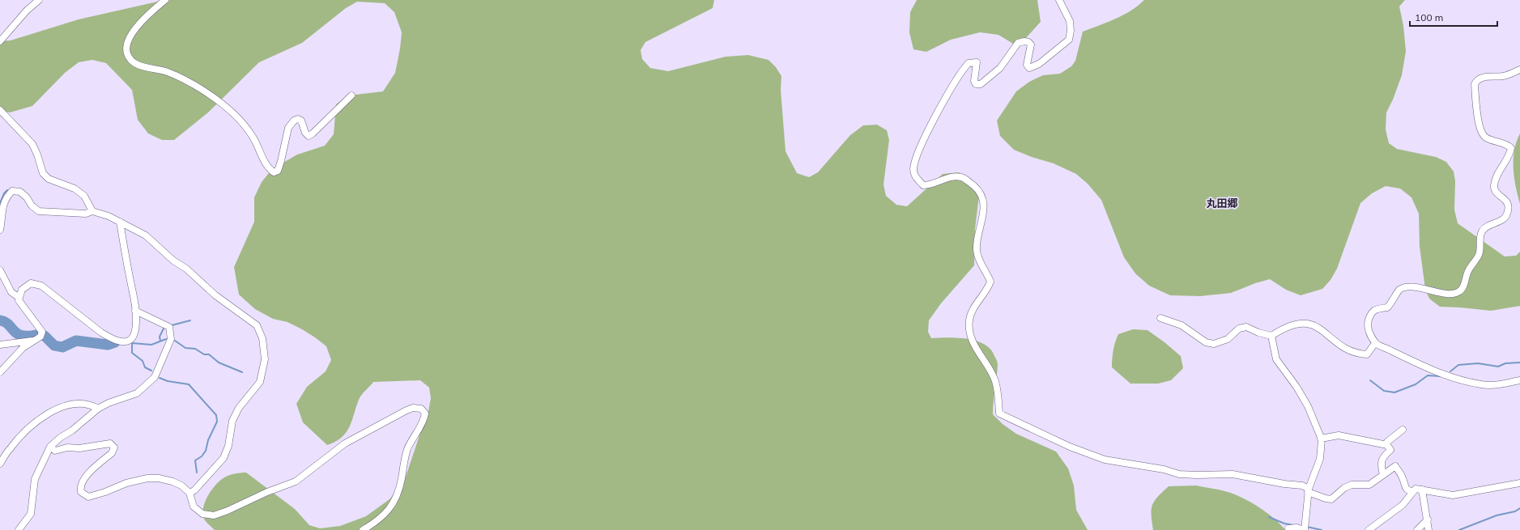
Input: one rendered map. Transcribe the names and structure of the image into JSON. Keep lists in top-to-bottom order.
{
  "districts": ["丸田郷"],
  "scale_bar": "100 m"
}
